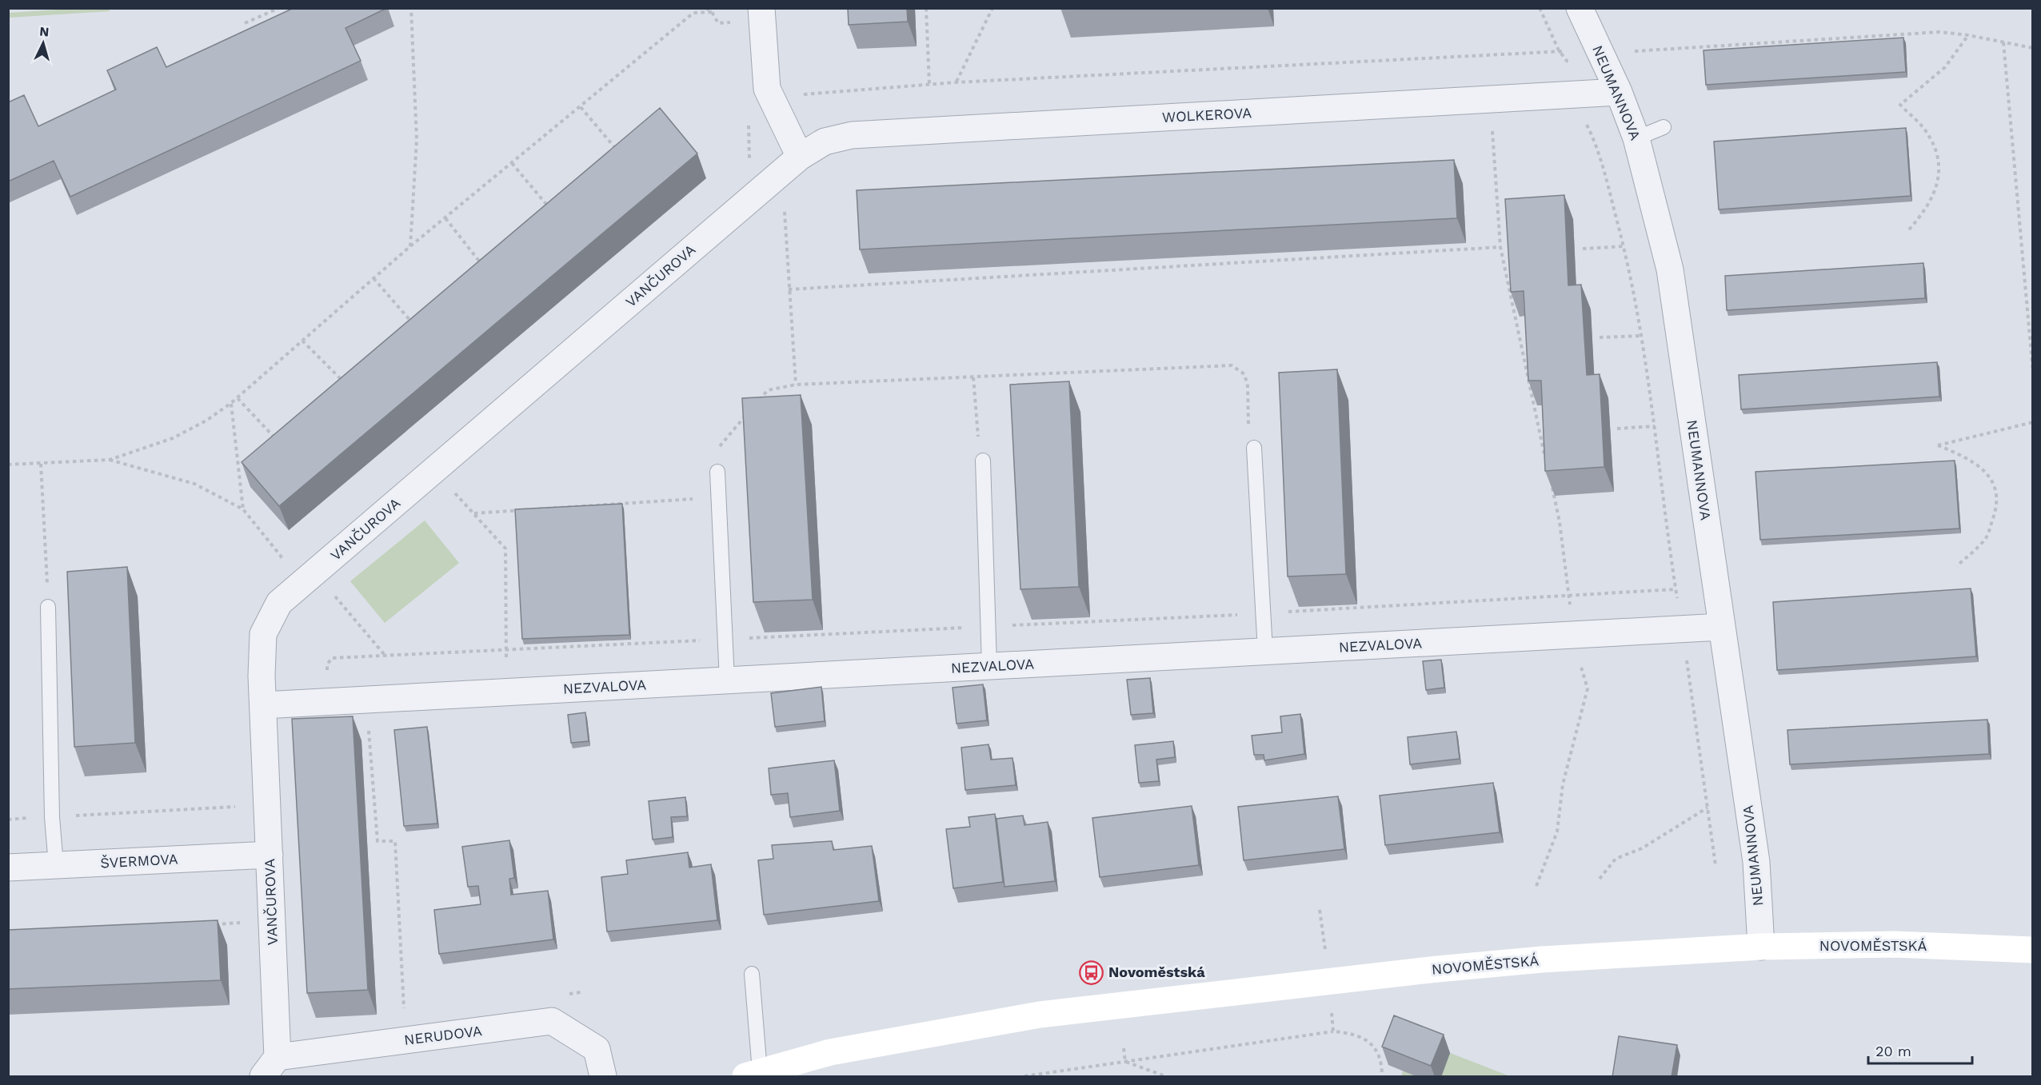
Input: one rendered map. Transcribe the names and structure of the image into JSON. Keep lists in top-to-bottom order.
{
  "streets": {
    "street": [
      "NEUMANNOVA",
      "WOLKEROVA",
      "VANČUROVA",
      "NEZVALOVA",
      "ŠVERMOVA",
      "NOVOMĚSTSKÁ",
      "NERUDOVA"
    ]
  },
  "crossings": [
    ["NEUMANNOVA", "WOLKEROVA"],
    ["NEUMANNOVA", "NEZVALOVA"],
    ["NEUMANNOVA", "NOVOMĚSTSKÁ"],
    ["WOLKEROVA", "VANČUROVA"],
    ["VANČUROVA", "NEZVALOVA"],
    ["VANČUROVA", "ŠVERMOVA"],
    ["VANČUROVA", "NERUDOVA"]
  ],
  "places": {
    "bus stop": ["Novoměstská"]
  },
  "scale_bar": "20 m",
  "north": "top"
}
